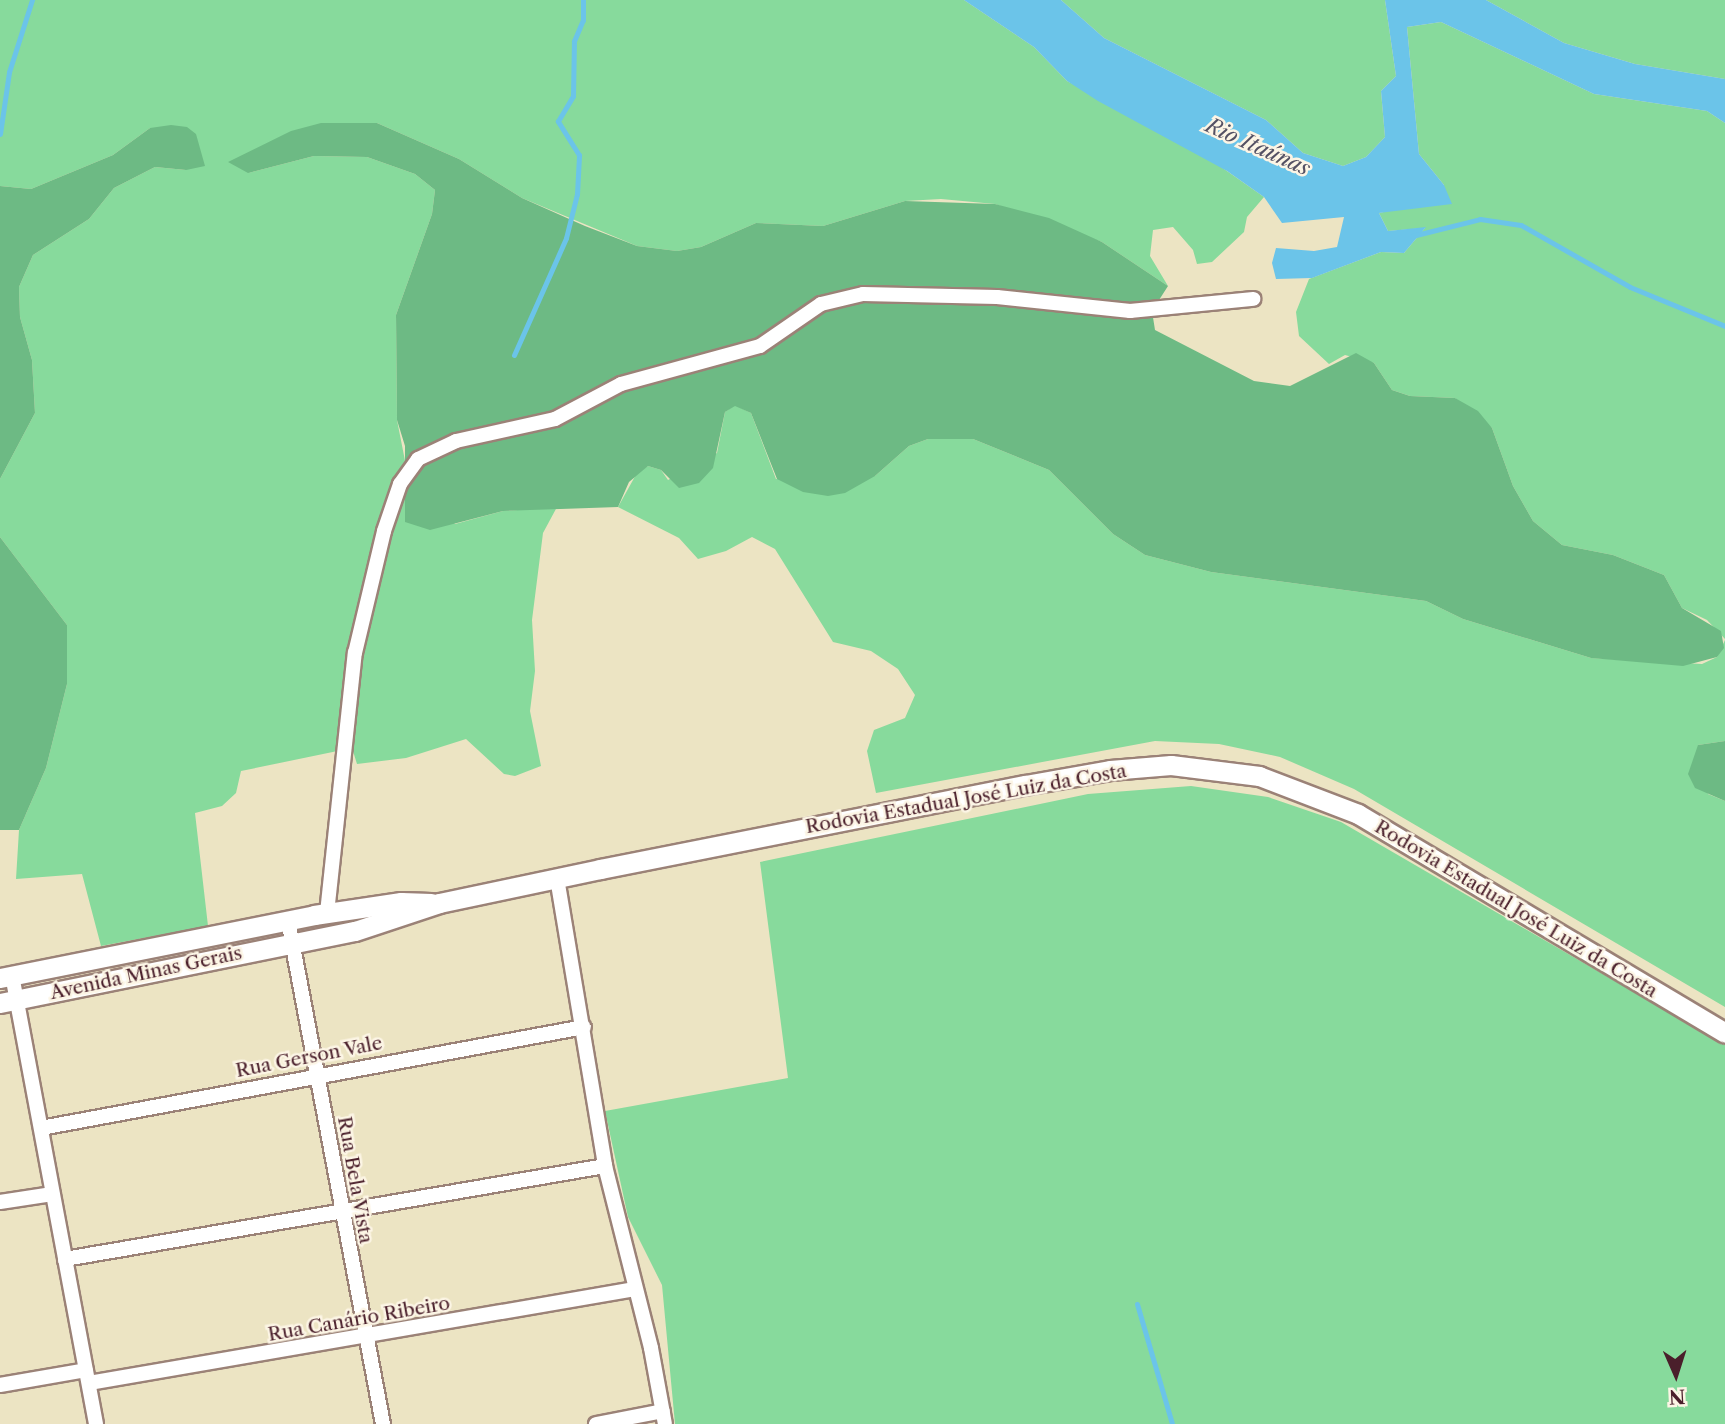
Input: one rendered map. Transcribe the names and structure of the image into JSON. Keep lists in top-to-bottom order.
{
  "streets": {
    "main road": ["Rodovia Estadual José Luiz da Costa", "Avenida Minas Gerais"],
    "street": ["Rua Gerson Vale", "Rua Bela Vista", "Rua Canário Ribeiro"]
  },
  "crossings": [
    ["Rodovia Estadual José Luiz da Costa", "Avenida Minas Gerais"],
    ["Avenida Minas Gerais", "Rua Bela Vista"],
    ["Rua Gerson Vale", "Rua Bela Vista"],
    ["Rua Bela Vista", "Rua Canário Ribeiro"]
  ],
  "water": ["Rio Itaúnas"],
  "north": "bottom"
}
